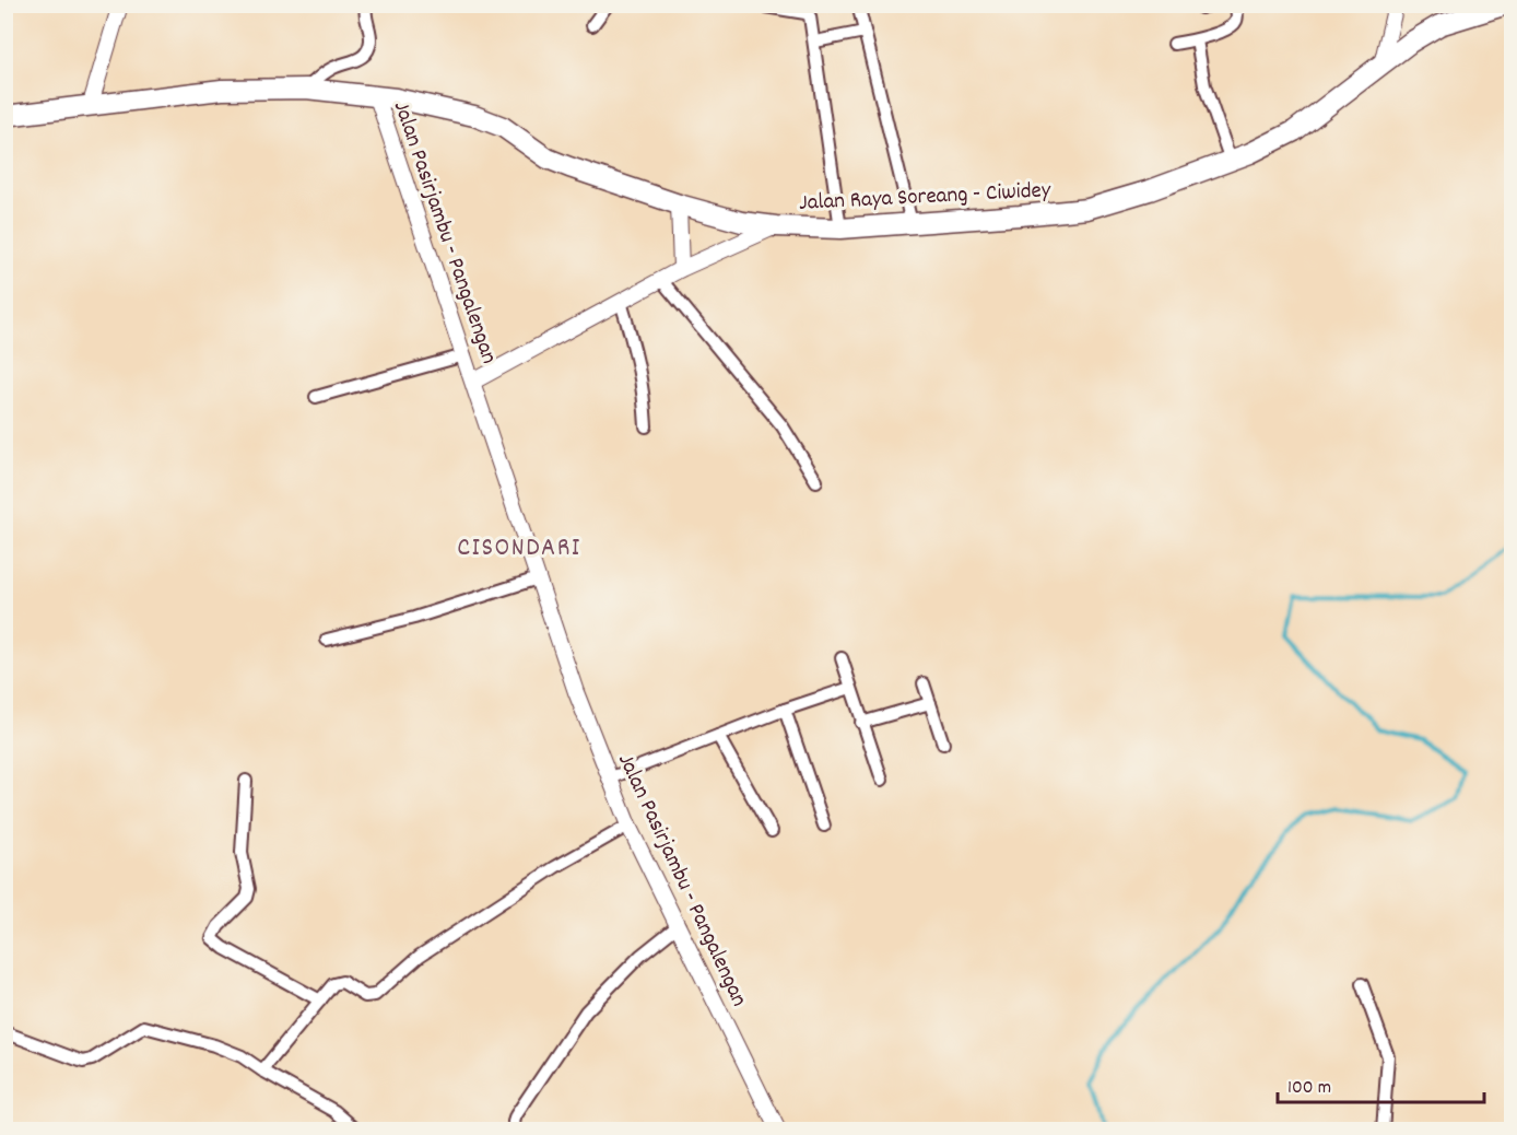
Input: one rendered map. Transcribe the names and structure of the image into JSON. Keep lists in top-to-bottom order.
{
  "streets": {
    "highway": ["Jalan Raya Soreang - Ciwidey"],
    "main road": ["Jalan Pasirjambu - Pangalengan"]
  },
  "crossings": [
    ["Jalan Raya Soreang - Ciwidey", "Jalan Pasirjambu - Pangalengan"]
  ],
  "districts": ["CISONDARI"],
  "scale_bar": "100 m"
}
